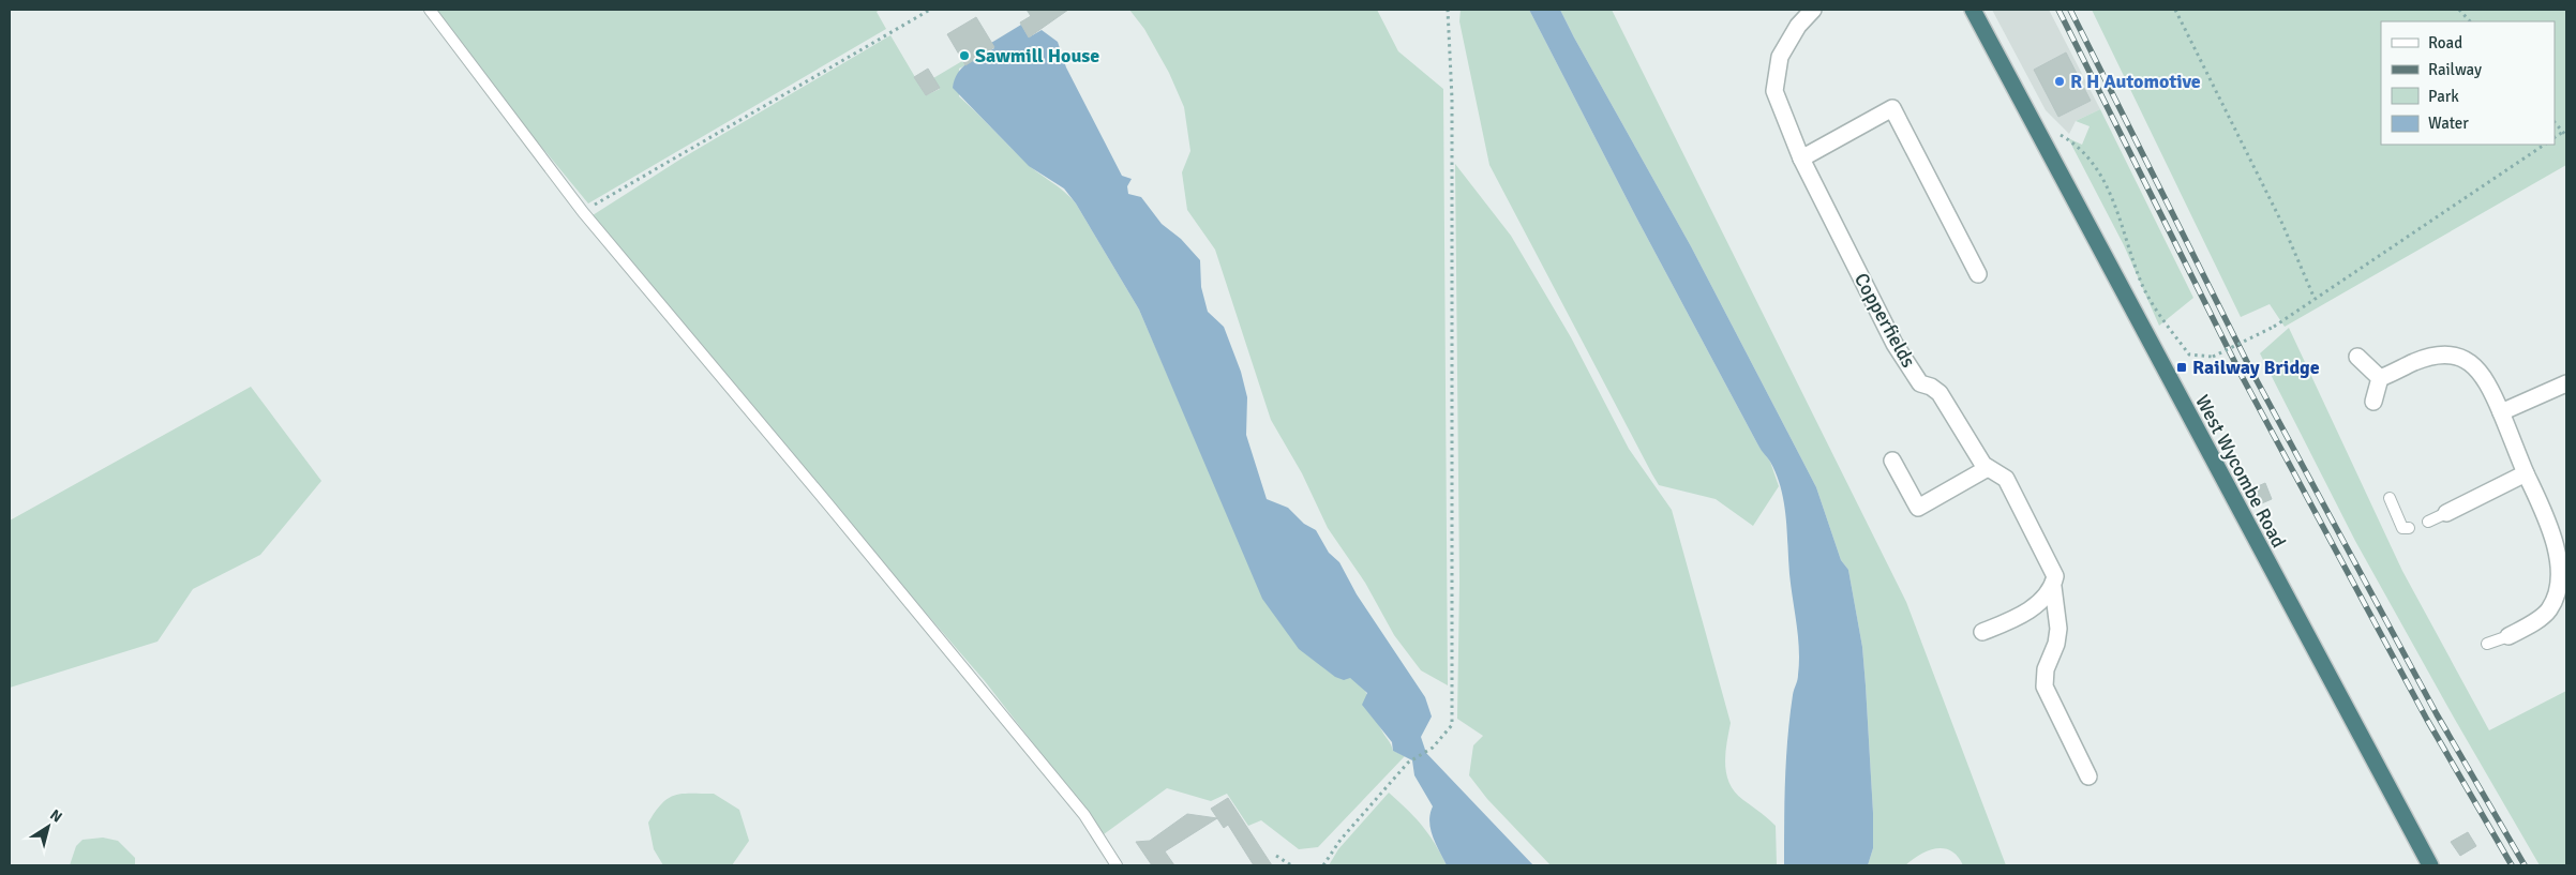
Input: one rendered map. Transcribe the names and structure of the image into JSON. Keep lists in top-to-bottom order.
{
  "streets": {
    "highway": ["West Wycombe Road"],
    "street": ["Copperfields"]
  },
  "places": {
    "other": ["Sawmill House", "R H Automotive"],
    "transit": ["Railway Bridge"]
  },
  "legend": [
    "Road",
    "Railway",
    "Park",
    "Water"
  ],
  "north": "top right"
}
